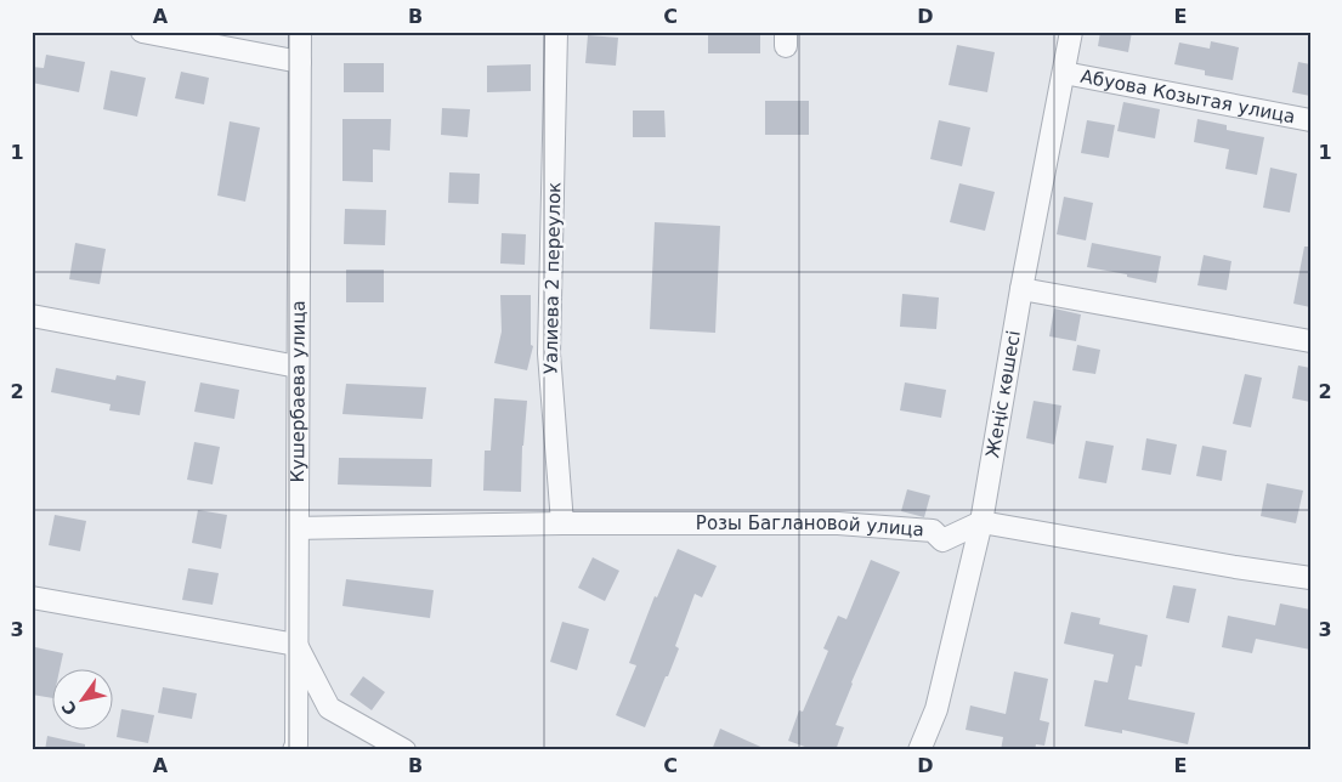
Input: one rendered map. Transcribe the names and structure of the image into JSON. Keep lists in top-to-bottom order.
{
  "streets": {
    "street": [
      "Абуова Козытая улица",
      "Уалиева 2 переулок",
      "Кушербаева улица",
      "Жеңіс көшесі",
      "Розы Баглановой улица"
    ]
  },
  "crossings": [
    ["Абуова Козытая улица", "Жеңіс көшесі"],
    ["Уалиева 2 переулок", "Розы Баглановой улица"],
    ["Кушербаева улица", "Розы Баглановой улица"],
    ["Жеңіс көшесі", "Розы Баглановой улица"]
  ],
  "north": "bottom left",
  "grid": {
    "columns": [
      "A",
      "B",
      "C",
      "D",
      "E"
    ],
    "rows": ["1", "2", "3"]
  }
}
